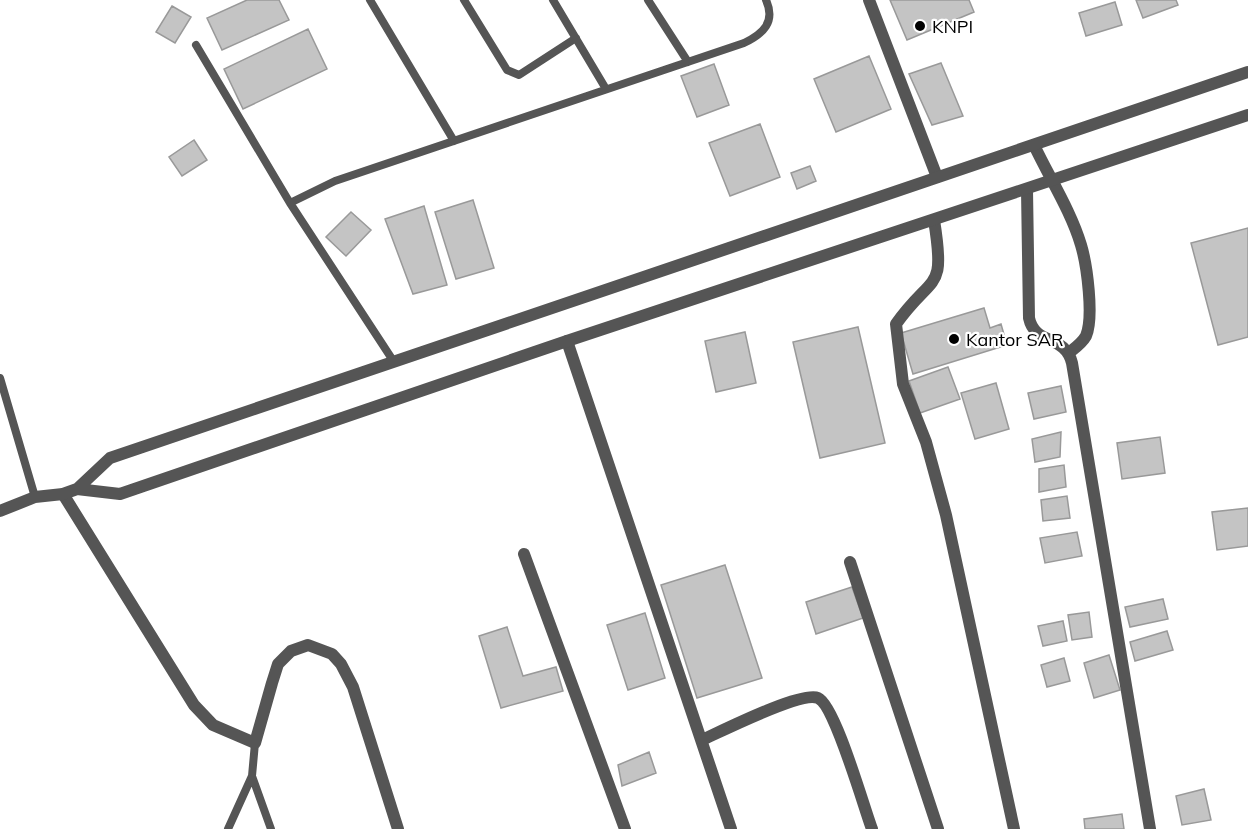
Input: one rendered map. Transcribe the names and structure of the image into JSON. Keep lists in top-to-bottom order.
{
  "places": ["KNPI", "Kantor SAR"]
}
